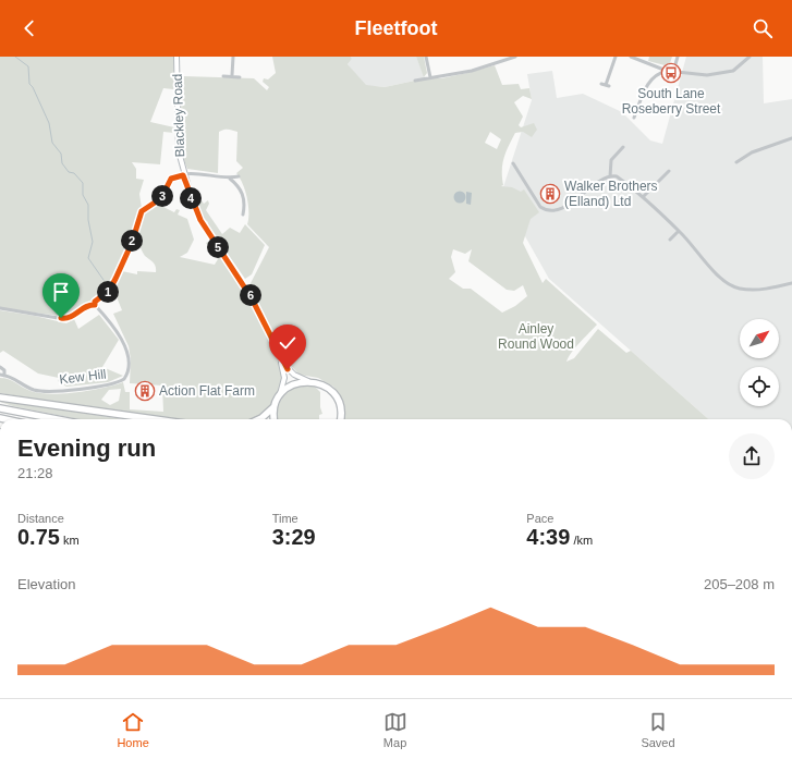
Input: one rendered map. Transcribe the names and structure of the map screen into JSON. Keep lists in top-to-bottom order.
{
  "streets": {
    "street": ["Blackley Road", "Kew Hill"]
  },
  "parks": ["Ainley Round Wood"],
  "places": {
    "bus stop": ["South Lane Roseberry Street"],
    "building": ["Walker Brothers (Elland) Ltd", "Action Flat Farm"]
  },
  "north": "top right",
  "page": {
    "header": "Fleetfoot",
    "pins": [
      "3",
      "4",
      "2",
      "5",
      "1",
      "6"
    ],
    "heading": ["Evening run", "21:28"],
    "stats": [
      ["Distance", "0.75 km"],
      ["Time", "3:29"],
      ["Pace", "4:39 /km"]
    ],
    "chart": ["Elevation", "205–208 m"],
    "tabs": ["Home", "Map", "Saved"]
  }
}
